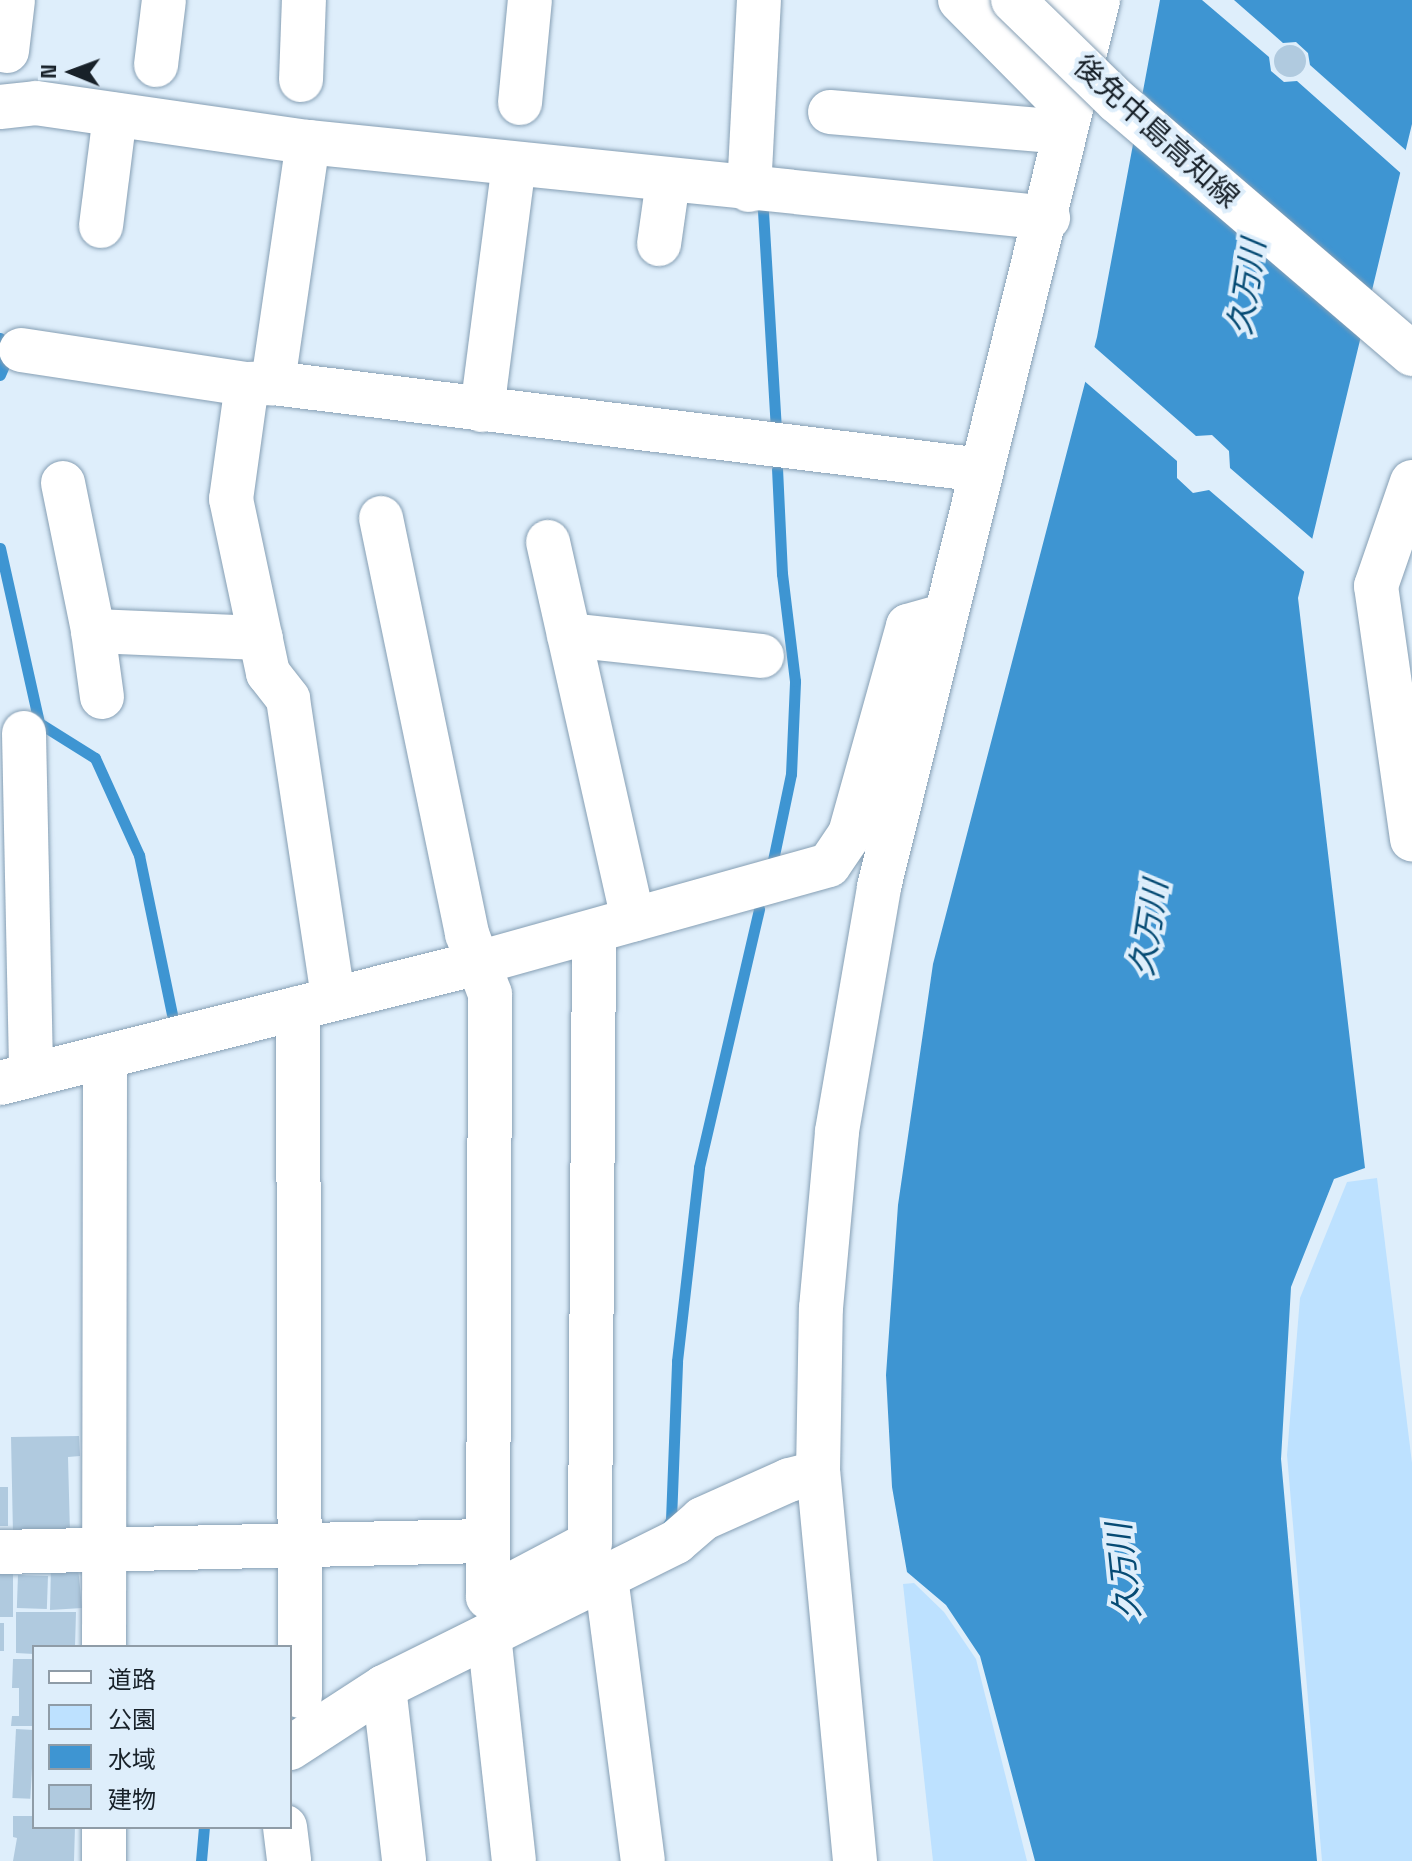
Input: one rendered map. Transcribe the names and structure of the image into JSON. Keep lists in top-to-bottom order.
{
  "streets": {
    "street": ["後免中島高知線"]
  },
  "water": ["久万川"],
  "legend": [
    "道路",
    "公園",
    "水域",
    "建物"
  ],
  "north": "left"
}
